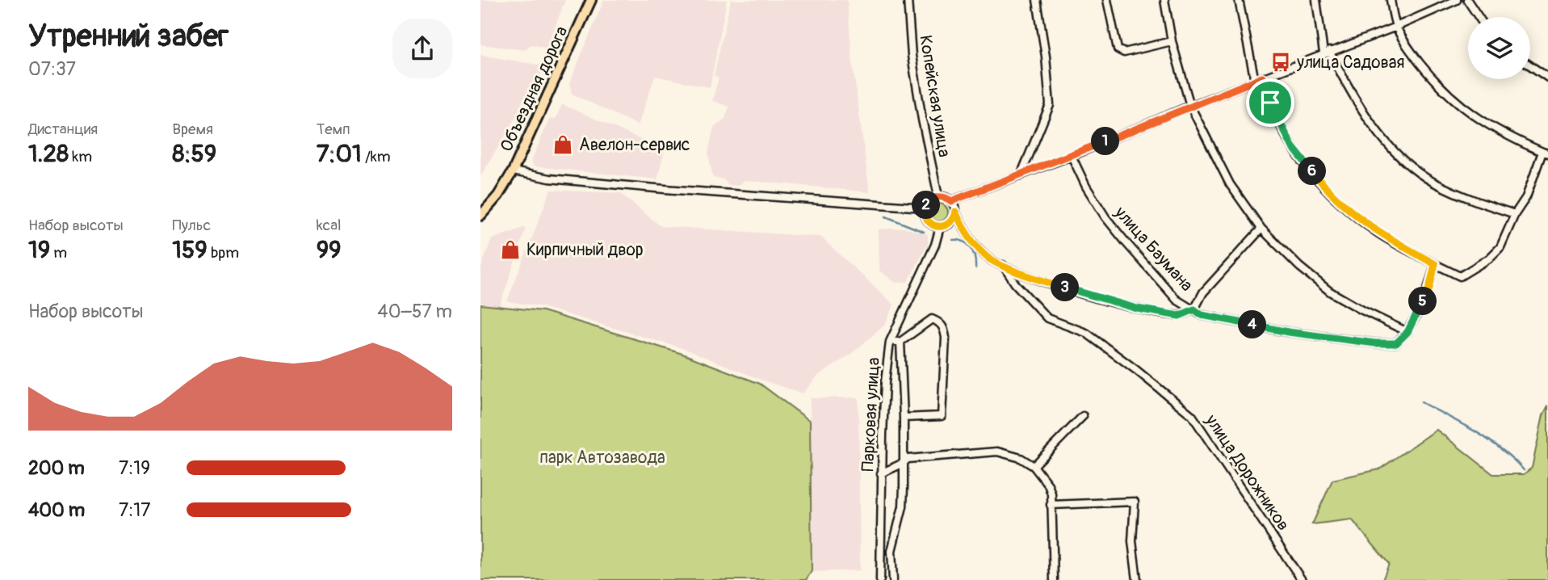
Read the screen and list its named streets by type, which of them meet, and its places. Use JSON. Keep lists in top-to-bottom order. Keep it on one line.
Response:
{"streets":{"main road":["Объездная дорога"],"street":["Копейская улица","улица Баумана","Парковая улица","улица Дорожников"]},"crossings":[["Копейская улица","Парковая улица"]],"parks":["парк Автозавода"],"places":{"bus stop":["улица Садовая"],"shop":["Авелон-сервис","Кирпичный двор"]},"page":{"heading":["Утренний забег","07:37"],"stats":[["Дистанция","1.28 km"],["Время","8:59"],["Темп","7:01 /km"],["Набор высоты","19 m"],["Пульс","159 bpm"],["kcal","99"]],"pins":["1","6","2","3","5","4"],"chart":["Набор высоты","40–57 m"],"list":[{"name":"200 m","note":"7:19"},{"name":"400 m","note":"7:17"}]}}
